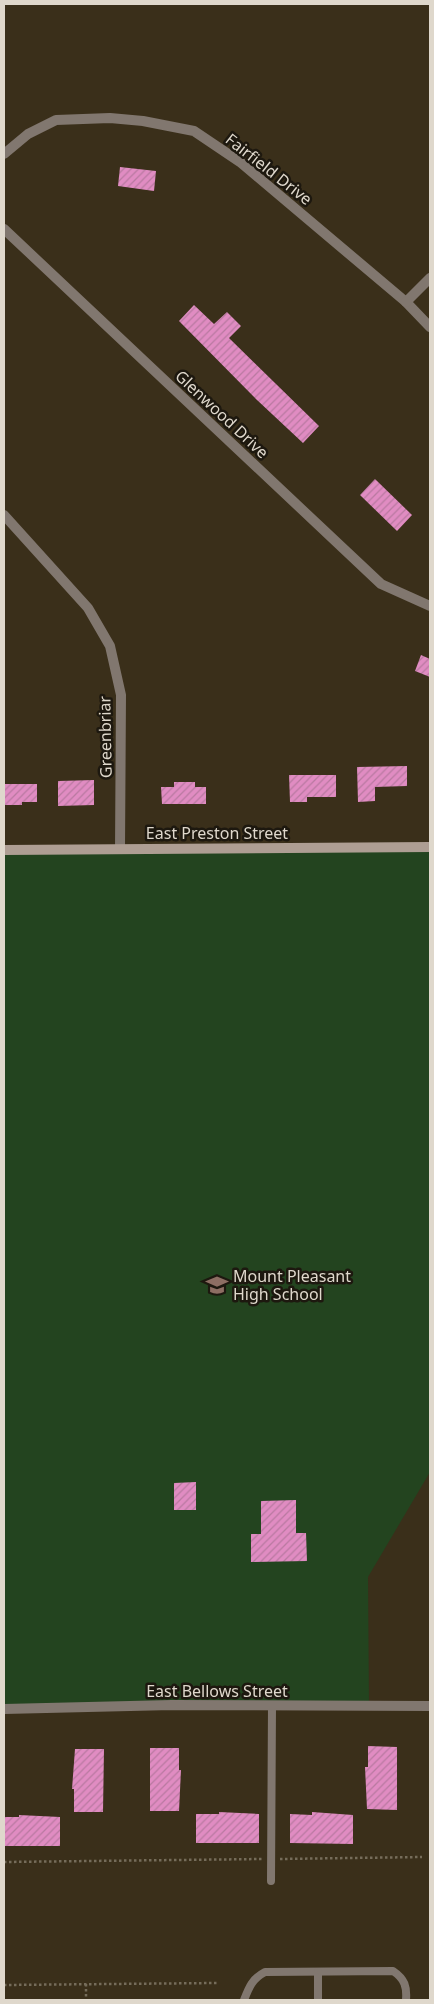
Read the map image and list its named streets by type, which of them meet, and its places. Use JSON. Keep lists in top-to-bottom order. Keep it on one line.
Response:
{"streets":{"street":["Fairfield Drive","Glenwood Drive","Greenbriar","East Preston Street","East Bellows Street"]},"crossings":[["Greenbriar","East Preston Street"]],"places":{"school or university":["Mount Pleasant High School"]}}
